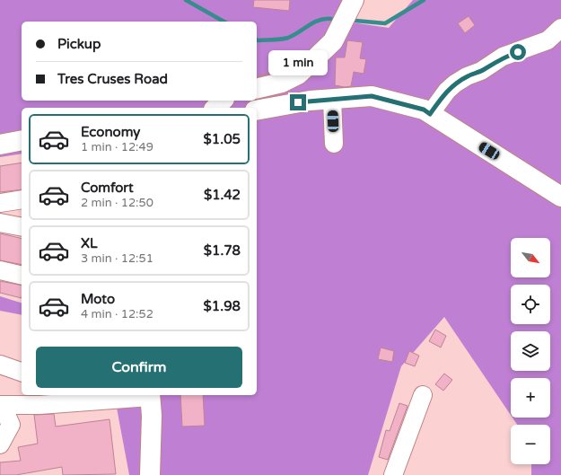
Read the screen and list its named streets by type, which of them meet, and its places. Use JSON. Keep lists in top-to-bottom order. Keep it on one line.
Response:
{"north":"bottom right","page":{"banner":["Pickup","Tres Cruses Road"],"bubble":"1 min","list":[{"name":"Economy","note":"1 min · 12:49","value":"$1.05"},{"name":"Comfort","note":"2 min · 12:50","value":"$1.42"},{"name":"XL","note":"3 min · 12:51","value":"$1.78"},{"name":"Moto","note":"4 min · 12:52","value":"$1.98"}],"map_buttons":["+","−"],"buttons":"Confirm"}}
